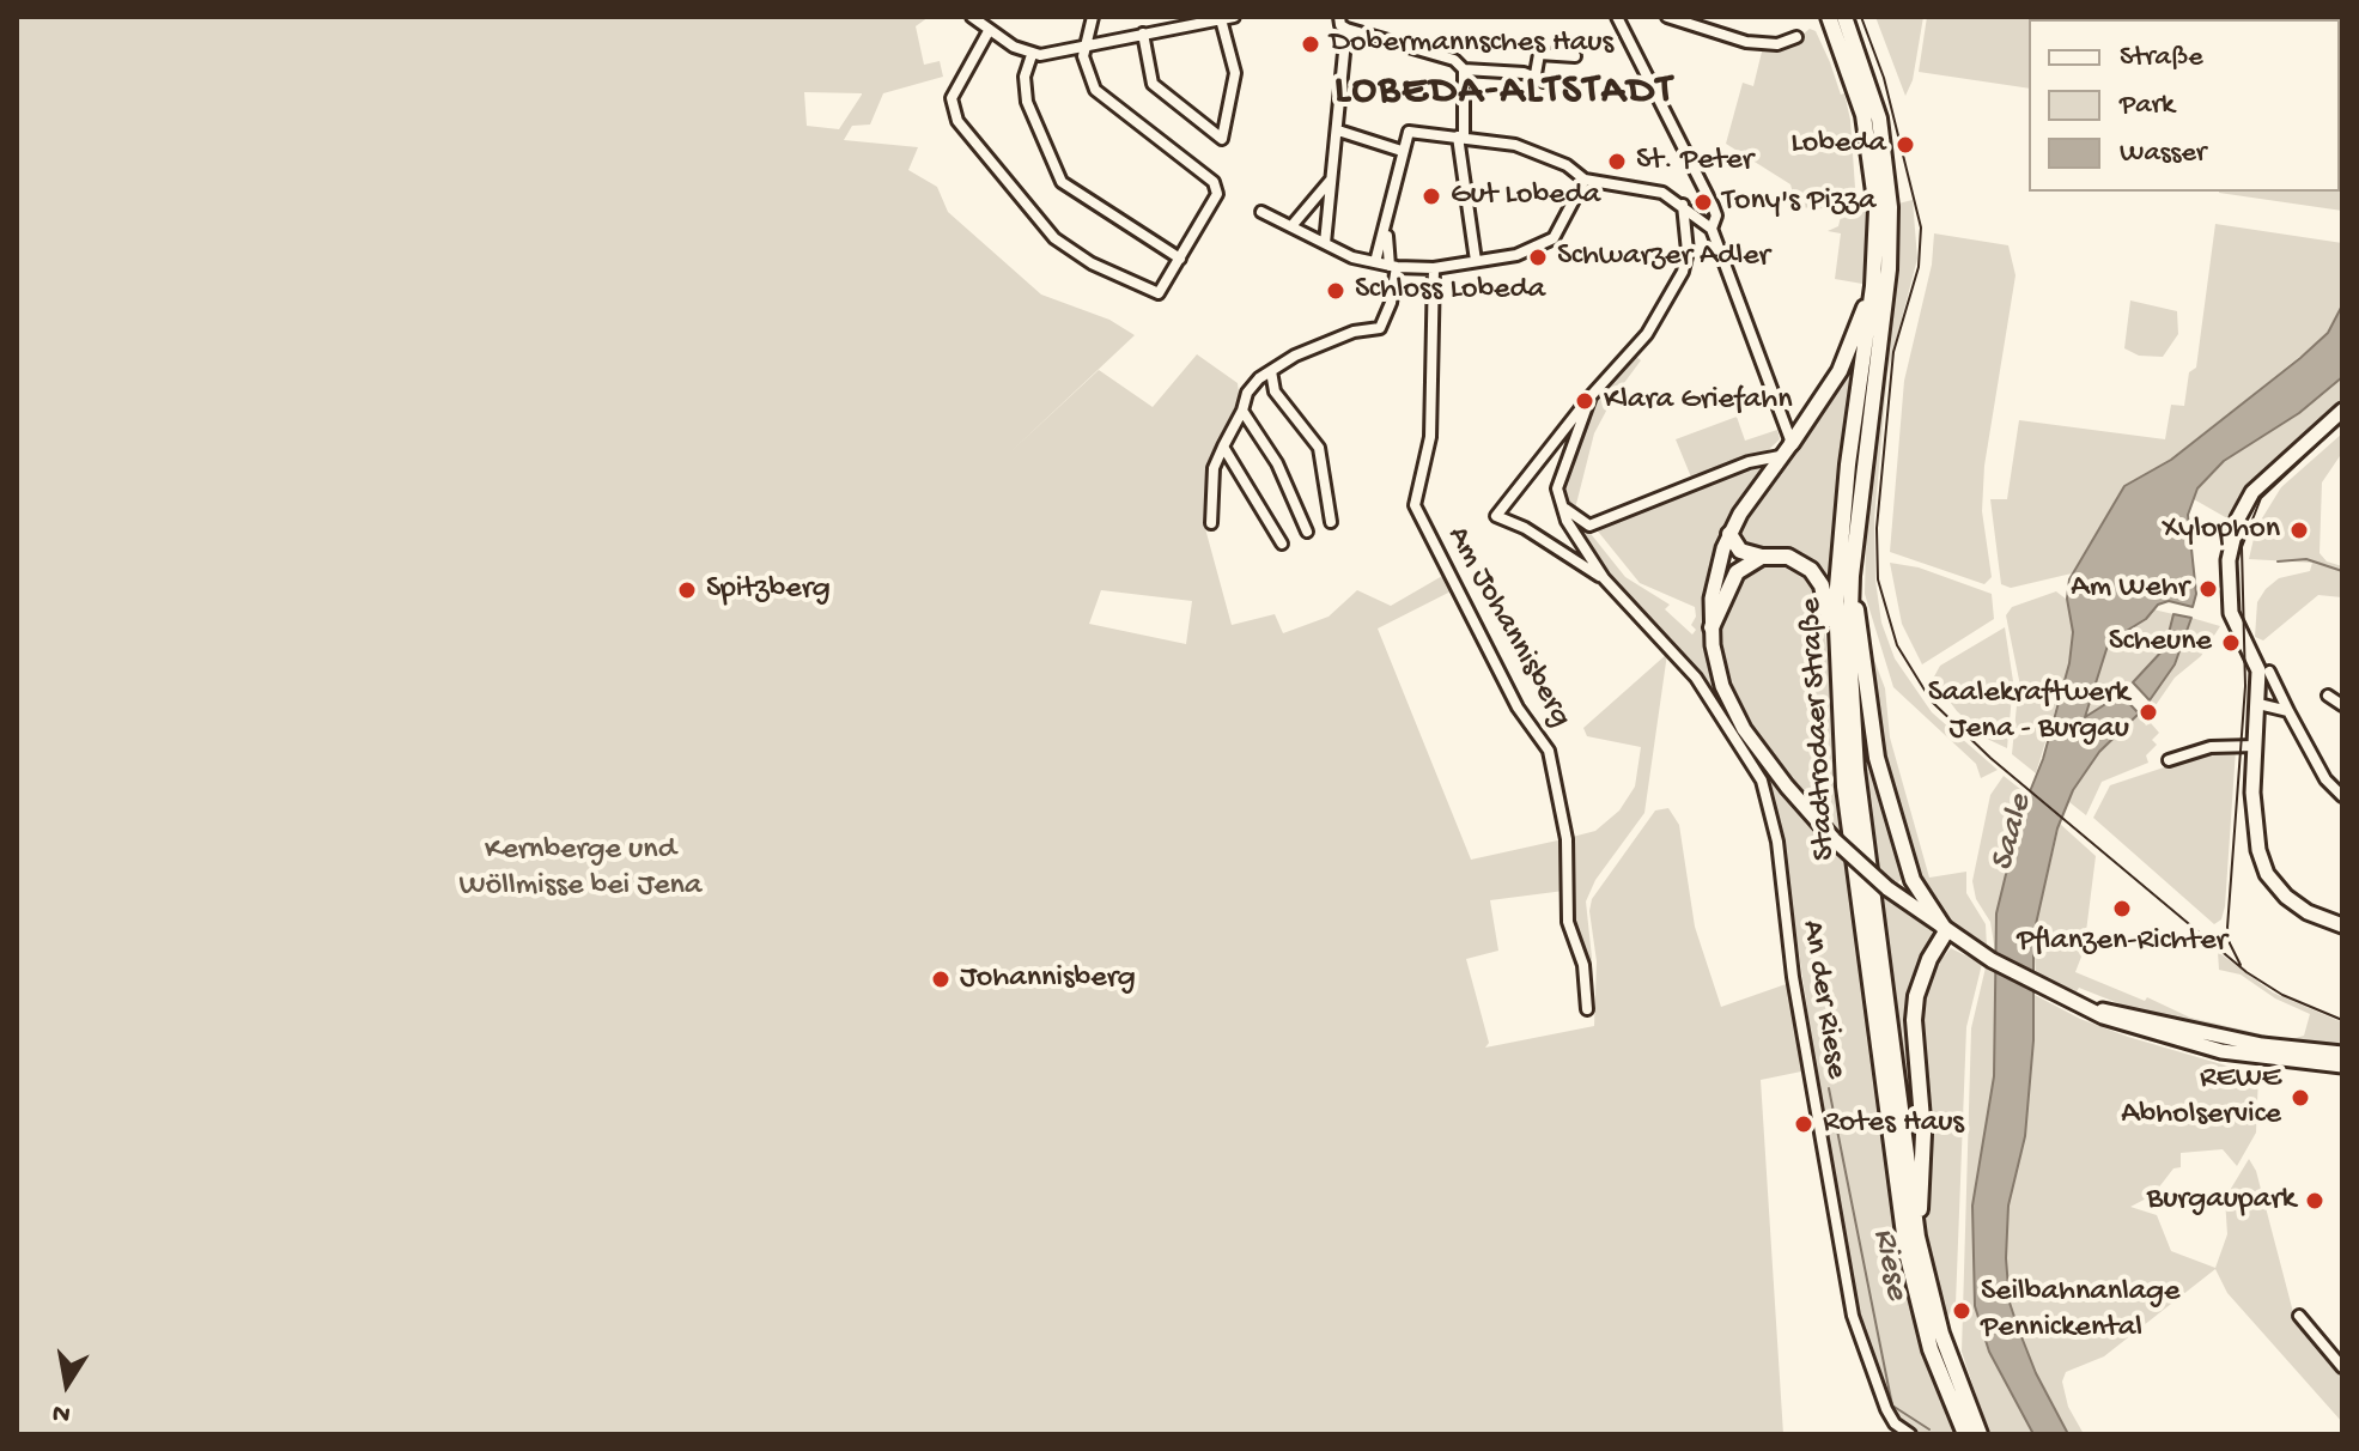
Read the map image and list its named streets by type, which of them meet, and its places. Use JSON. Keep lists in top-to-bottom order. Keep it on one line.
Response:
{"streets":{"main road":["Stadtrodaer Straße"],"street":["Am Johannisberg","An der Riese"]},"districts":["LOBEDA-ALTSTADT"],"water":["Saale","Riese"],"parks":["Kernberge und Wöllmisse bei Jena"],"places":["Dobermannsches Haus","Lobeda","St. Peter","Gut Lobeda","Tony's Pizza","Schwarzer Adler","Schloss Lobeda","Klara Griefahn","Xylophon","Am Wehr","Spitzberg","Scheune","Saalekraftwerk Jena - Burgau","Pflanzen-Richter","Johannisberg","REWE Abholservice","Rotes Haus","Burgaupark","Seilbahnanlage Pennickental"],"legend":["Straße","Park","Wasser"],"north":"bottom"}
